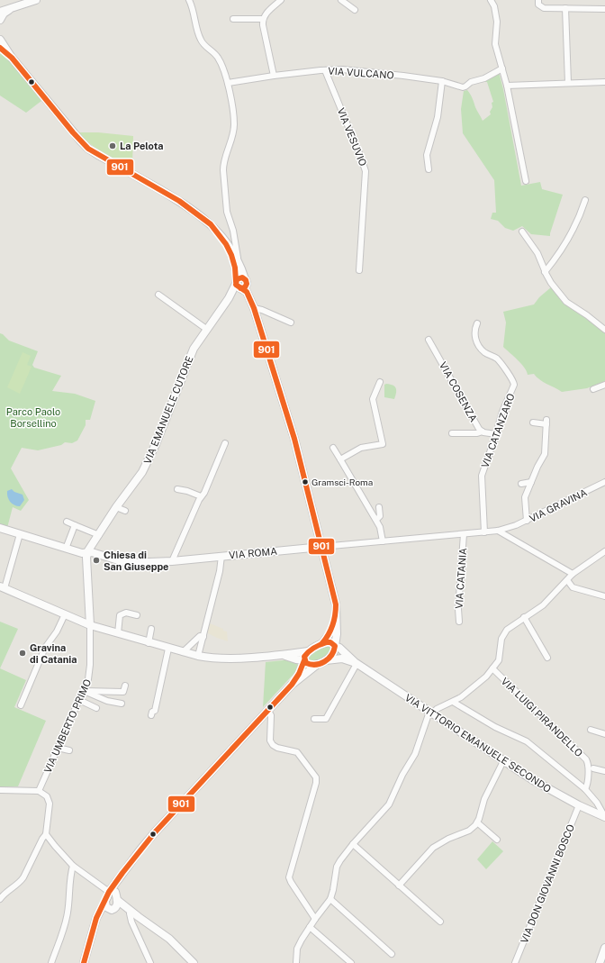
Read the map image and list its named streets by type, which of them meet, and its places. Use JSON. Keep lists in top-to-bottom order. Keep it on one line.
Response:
{"streets":{"main road":["VIA EMANUELE CUTORE","VIA ROMA","VIA UMBERTO PRIMO","VIA VITTORIO EMANUELE SECONDO"],"street":["VIA VULCANO","VIA VESUVIO","VIA COSENZA","VIA CATANZARO","VIA GRAVINA","VIA CATANIA","VIA LUIGI PIRANDELLO","VIA DON GIOVANNI BOSCO"]},"crossings":[["VIA VULCANO","VIA VESUVIO"],["VIA COSENZA","VIA CATANZARO"],["VIA EMANUELE CUTORE","VIA ROMA"],["VIA EMANUELE CUTORE","VIA UMBERTO PRIMO"],["VIA CATANZARO","VIA ROMA"],["VIA GRAVINA","VIA ROMA"],["VIA ROMA","VIA CATANIA"],["VIA ROMA","VIA UMBERTO PRIMO"],["VIA VITTORIO EMANUELE SECONDO","VIA DON GIOVANNI BOSCO"]],"parks":["Parco Paolo Borsellino"],"places":["La Pelota","Gramsci-Roma","Chiesa di San Giuseppe","Gravina di Catania"],"lines":["transit line 901"]}
